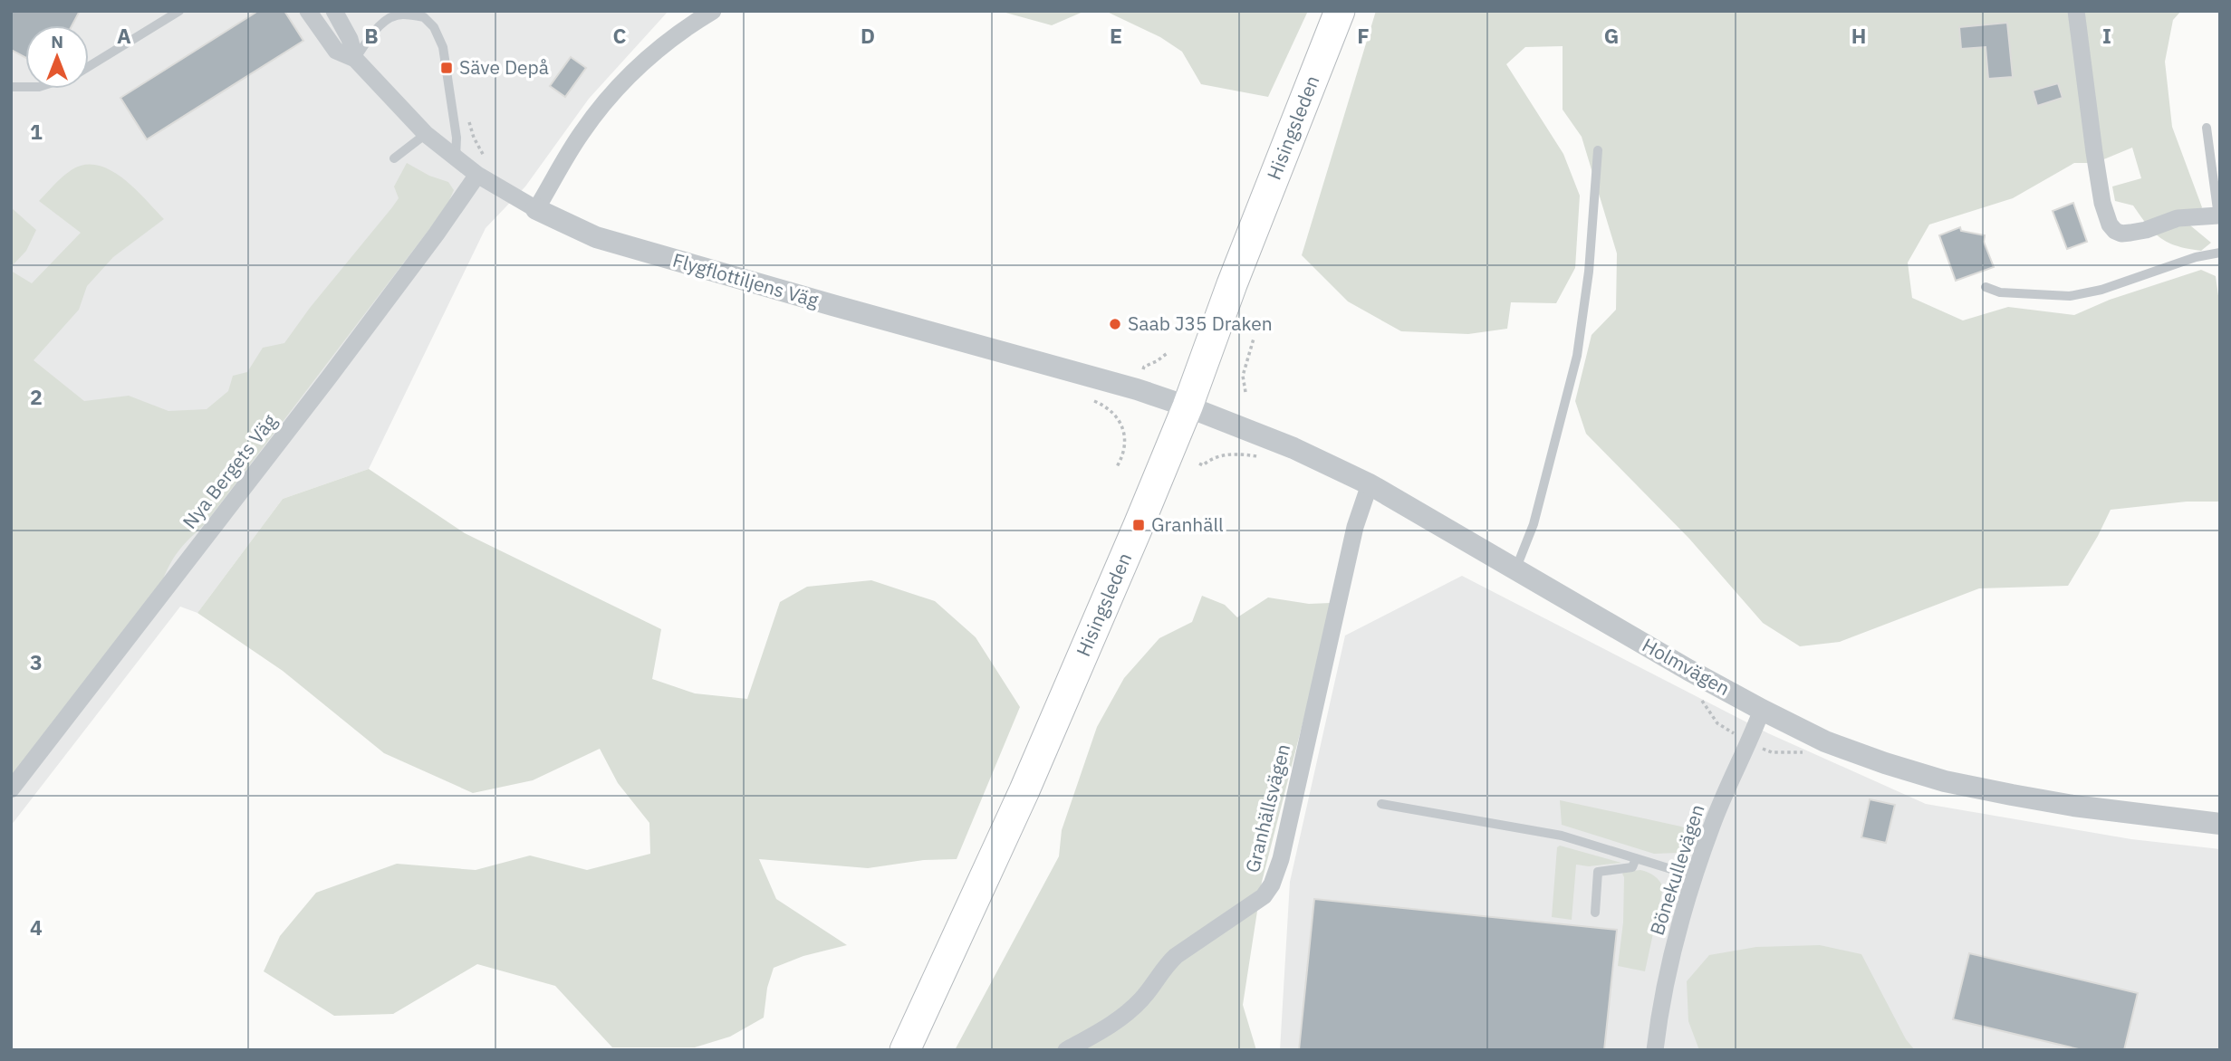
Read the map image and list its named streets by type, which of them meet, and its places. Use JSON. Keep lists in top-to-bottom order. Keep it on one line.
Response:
{"streets":{"highway":["Hisingsleden"],"street":["Flygflottiljens Väg","Nya Bergets Väg","Holmvägen","Granhällsvägen","Bönekullevägen"]},"crossings":[["Hisingsleden","Flygflottiljens Väg"],["Hisingsleden","Holmvägen"],["Flygflottiljens Väg","Nya Bergets Väg"],["Flygflottiljens Väg","Holmvägen"],["Holmvägen","Granhällsvägen"],["Holmvägen","Bönekullevägen"]],"places":{"transit":["Säve Depå","Granhäll"],"other":["Saab J35 Draken"]},"north":"top","grid":{"columns":["A","B","C","D","E","F","G","H","I"],"rows":["1","2","3","4"]}}
